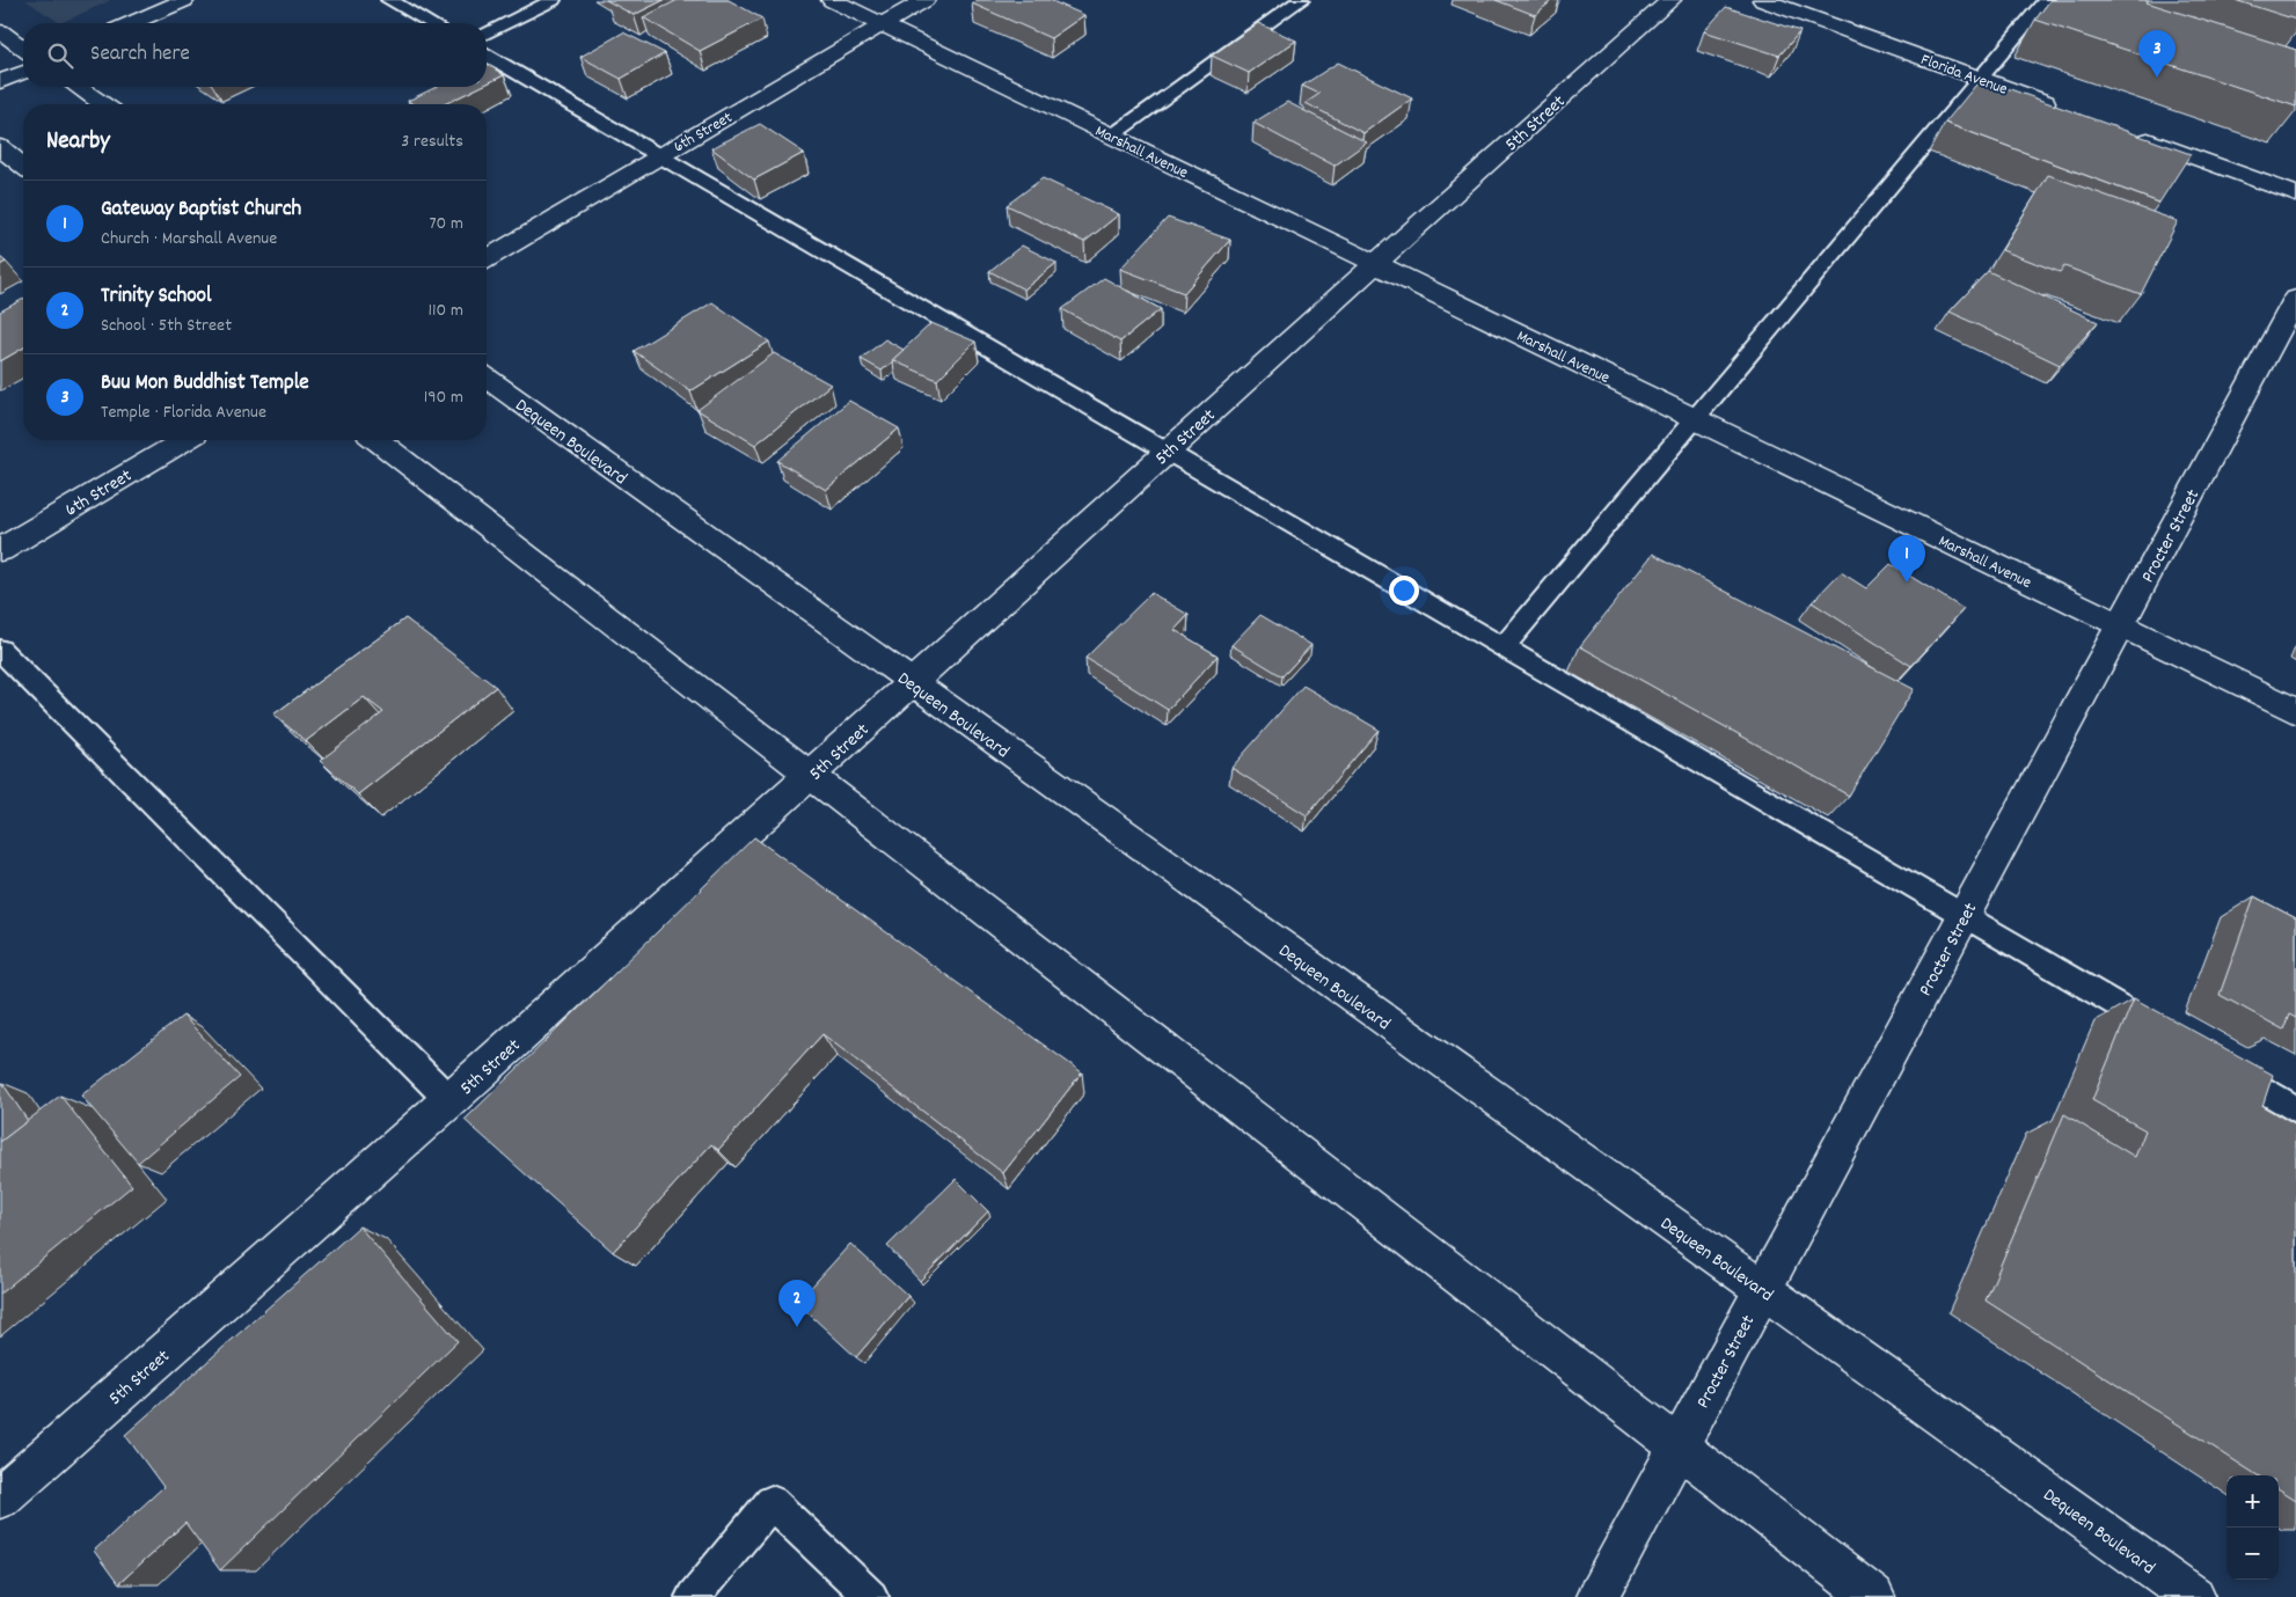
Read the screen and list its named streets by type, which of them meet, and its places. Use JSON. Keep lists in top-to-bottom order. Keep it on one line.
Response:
{"streets":{"street":["Florida Avenue","5th Street","6th Street","Marshall Avenue","Dequeen Boulevard","Procter Street"]},"crossings":[["5th Street","Marshall Avenue"],["5th Street","Dequeen Boulevard"],["6th Street","Marshall Avenue"],["Marshall Avenue","Procter Street"],["Dequeen Boulevard","Procter Street"]],"page":{"search":"Search here","pins":["3","1","2"],"heading":["Nearby","3 results"],"list":[{"mark":"1","name":"Gateway Baptist Church","note":"Church · Marshall Avenue","value":"70 m"},{"mark":"2","name":"Trinity School","note":"School · 5th Street","value":"110 m"},{"mark":"3","name":"Buu Mon Buddhist Temple","note":"Temple · Florida Avenue","value":"190 m"}],"map_buttons":["+","−"]}}
